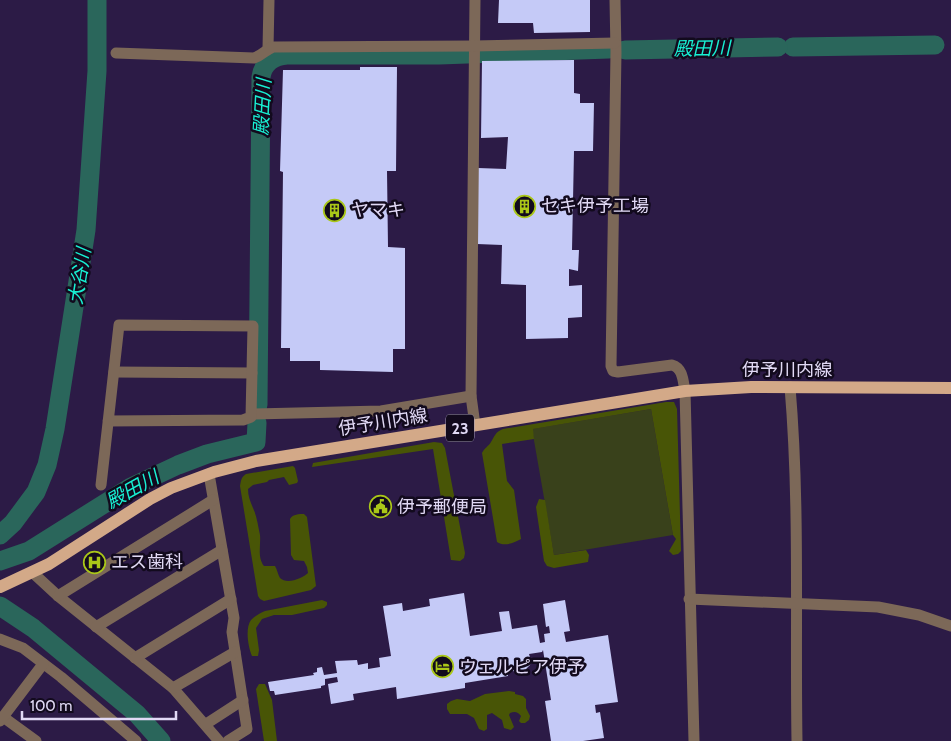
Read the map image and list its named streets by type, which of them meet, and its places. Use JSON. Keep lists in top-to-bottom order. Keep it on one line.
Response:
{"streets":{"main road":["伊予川内線","23"]},"water":["殿田川","大谷川"],"places":{"building":["セキ伊予工場","ヤマキ"],"public building":["伊予郵便局"],"hospital":["エス歯科"],"hotel":["ウェルピア伊予"]},"scale_bar":"100 m"}
